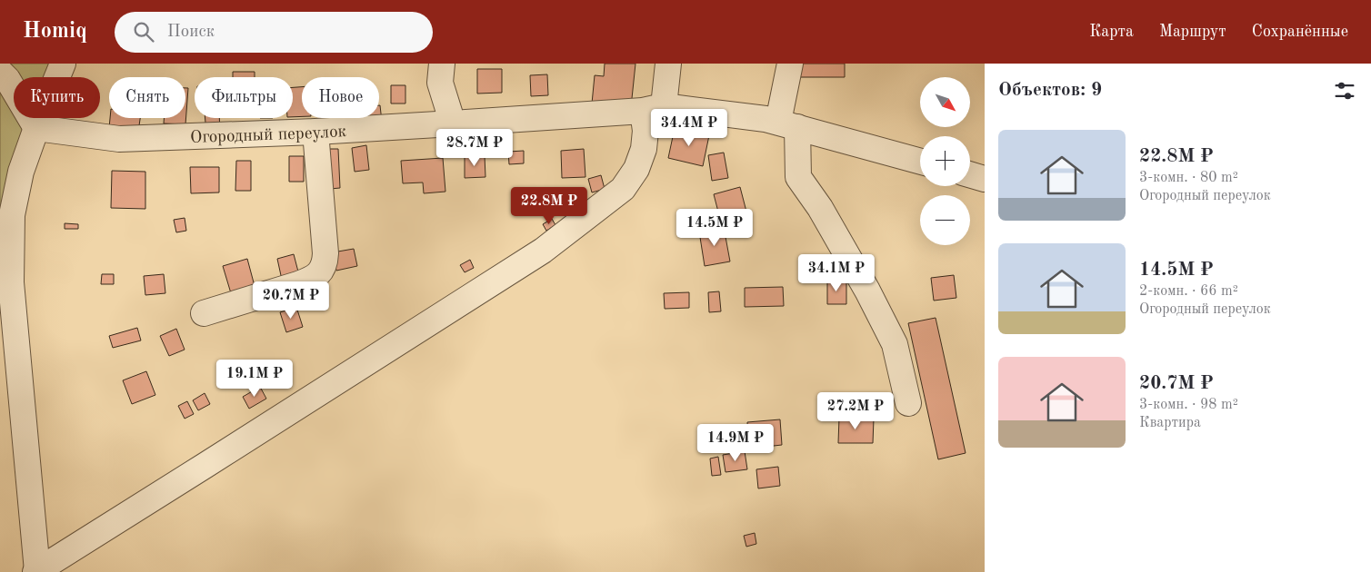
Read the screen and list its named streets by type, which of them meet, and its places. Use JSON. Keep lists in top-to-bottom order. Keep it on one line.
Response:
{"streets":{"street":["Огородный переулок"]},"north":"bottom right","page":{"header":"Homiq","search":"Поиск","nav":["Карта","Маршрут","Сохранённые"],"heading":"Объектов: 9","map_buttons":["+","−"],"chip":["Купить","Снять","Фильтры","Новое"],"price":["34.4M ₽","28.7M ₽","22.8M ₽","14.5M ₽","34.1M ₽","20.7M ₽","19.1M ₽","27.2M ₽","14.9M ₽"],"list":[{"name":"22.8M ₽","note":"3-комн. · 80 m² · Огородный переулок"},{"name":"14.5M ₽","note":"2-комн. · 66 m² · Огородный переулок"},{"name":"20.7M ₽","note":"3-комн. · 98 m² · Квартира"}]}}
